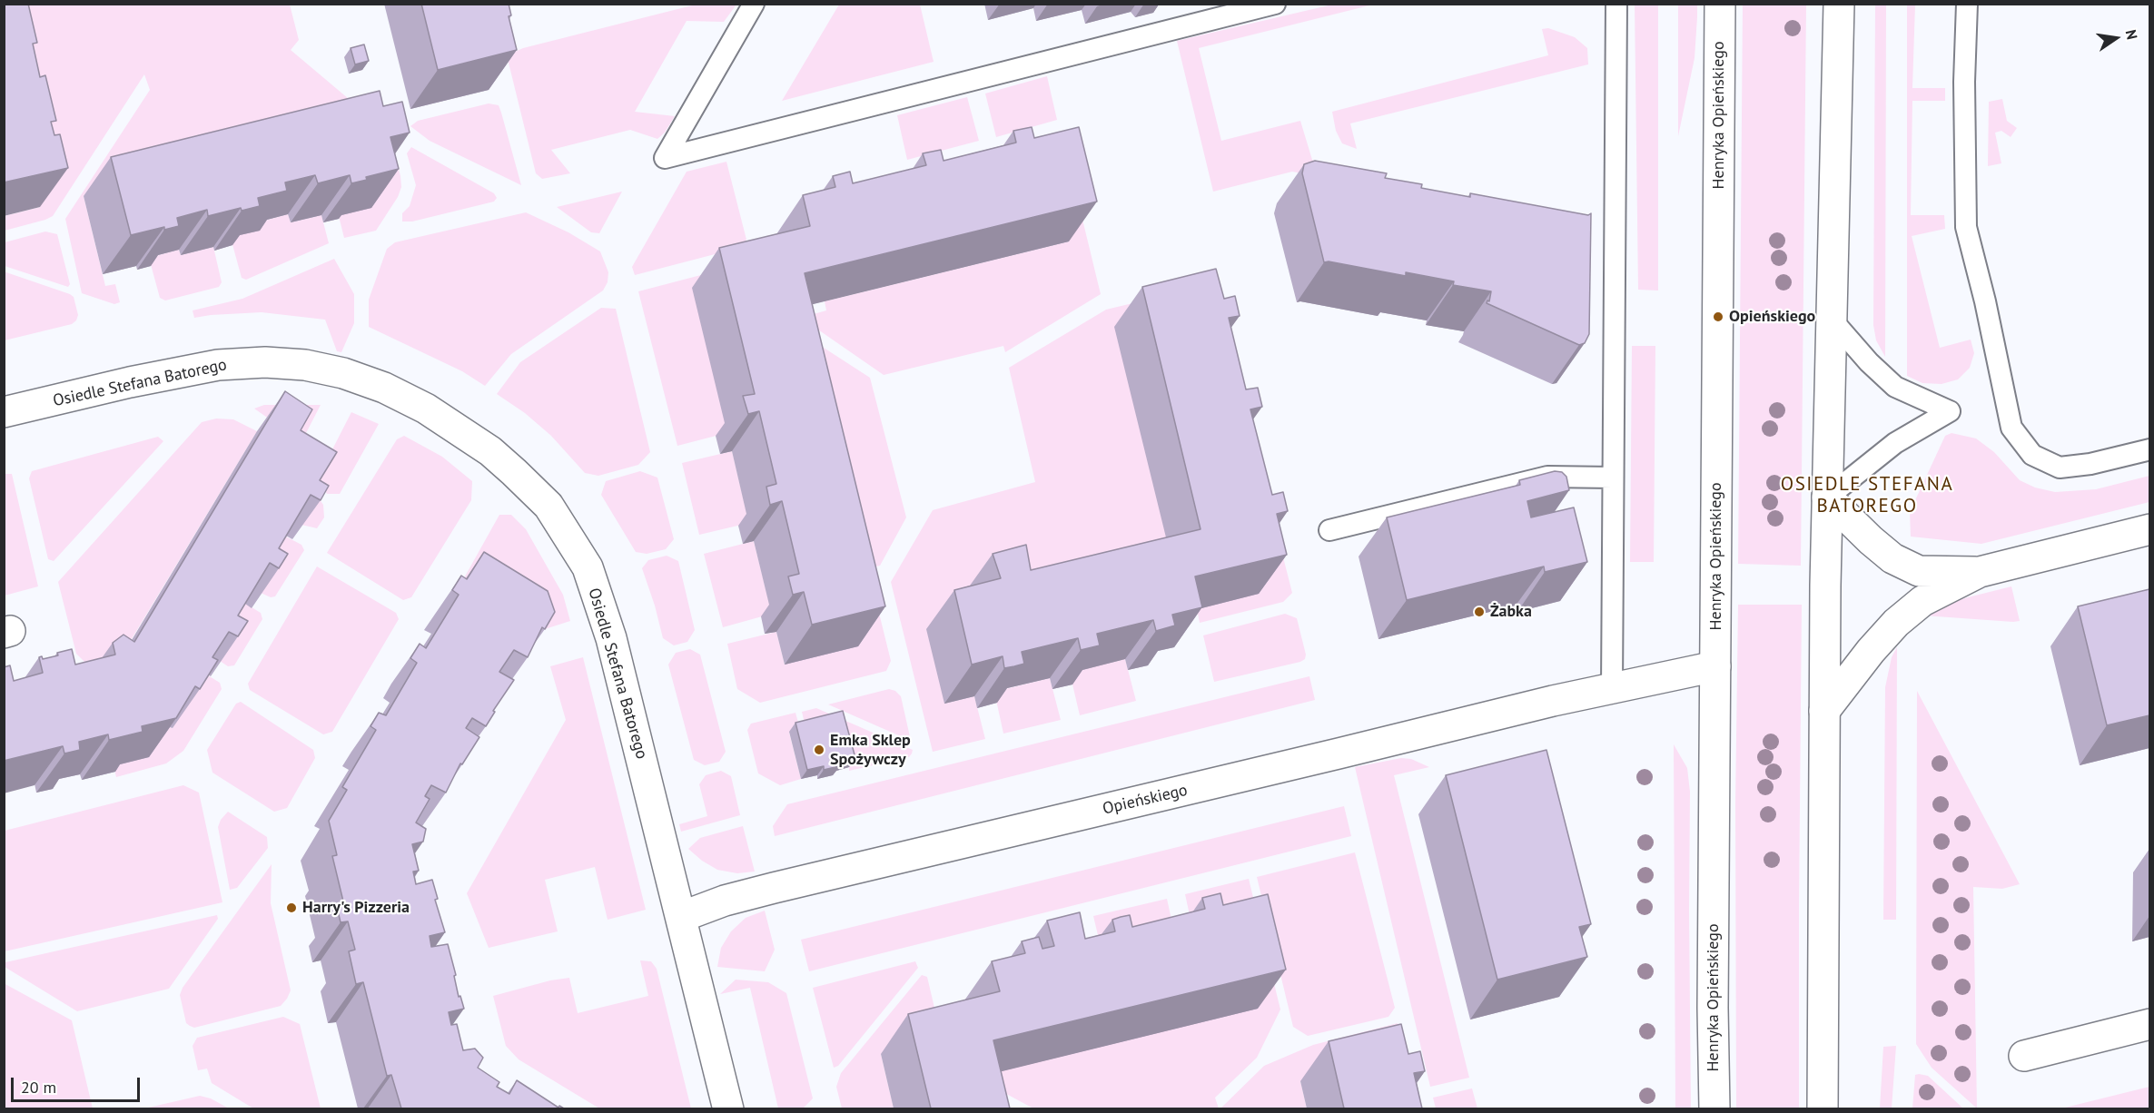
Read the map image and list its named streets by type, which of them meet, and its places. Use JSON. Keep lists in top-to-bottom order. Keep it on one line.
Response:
{"streets":{"street":["Henryka Opieńskiego","Osiedle Stefana Batorego","Opieńskiego"]},"crossings":[["Henryka Opieńskiego","Opieńskiego"],["Osiedle Stefana Batorego","Opieńskiego"]],"districts":["OSIEDLE STEFANA BATOREGO"],"places":["Opieńskiego","Żabka","Emka Sklep Spożywczy","Harry's Pizzeria"],"scale_bar":"20 m","north":"right"}
